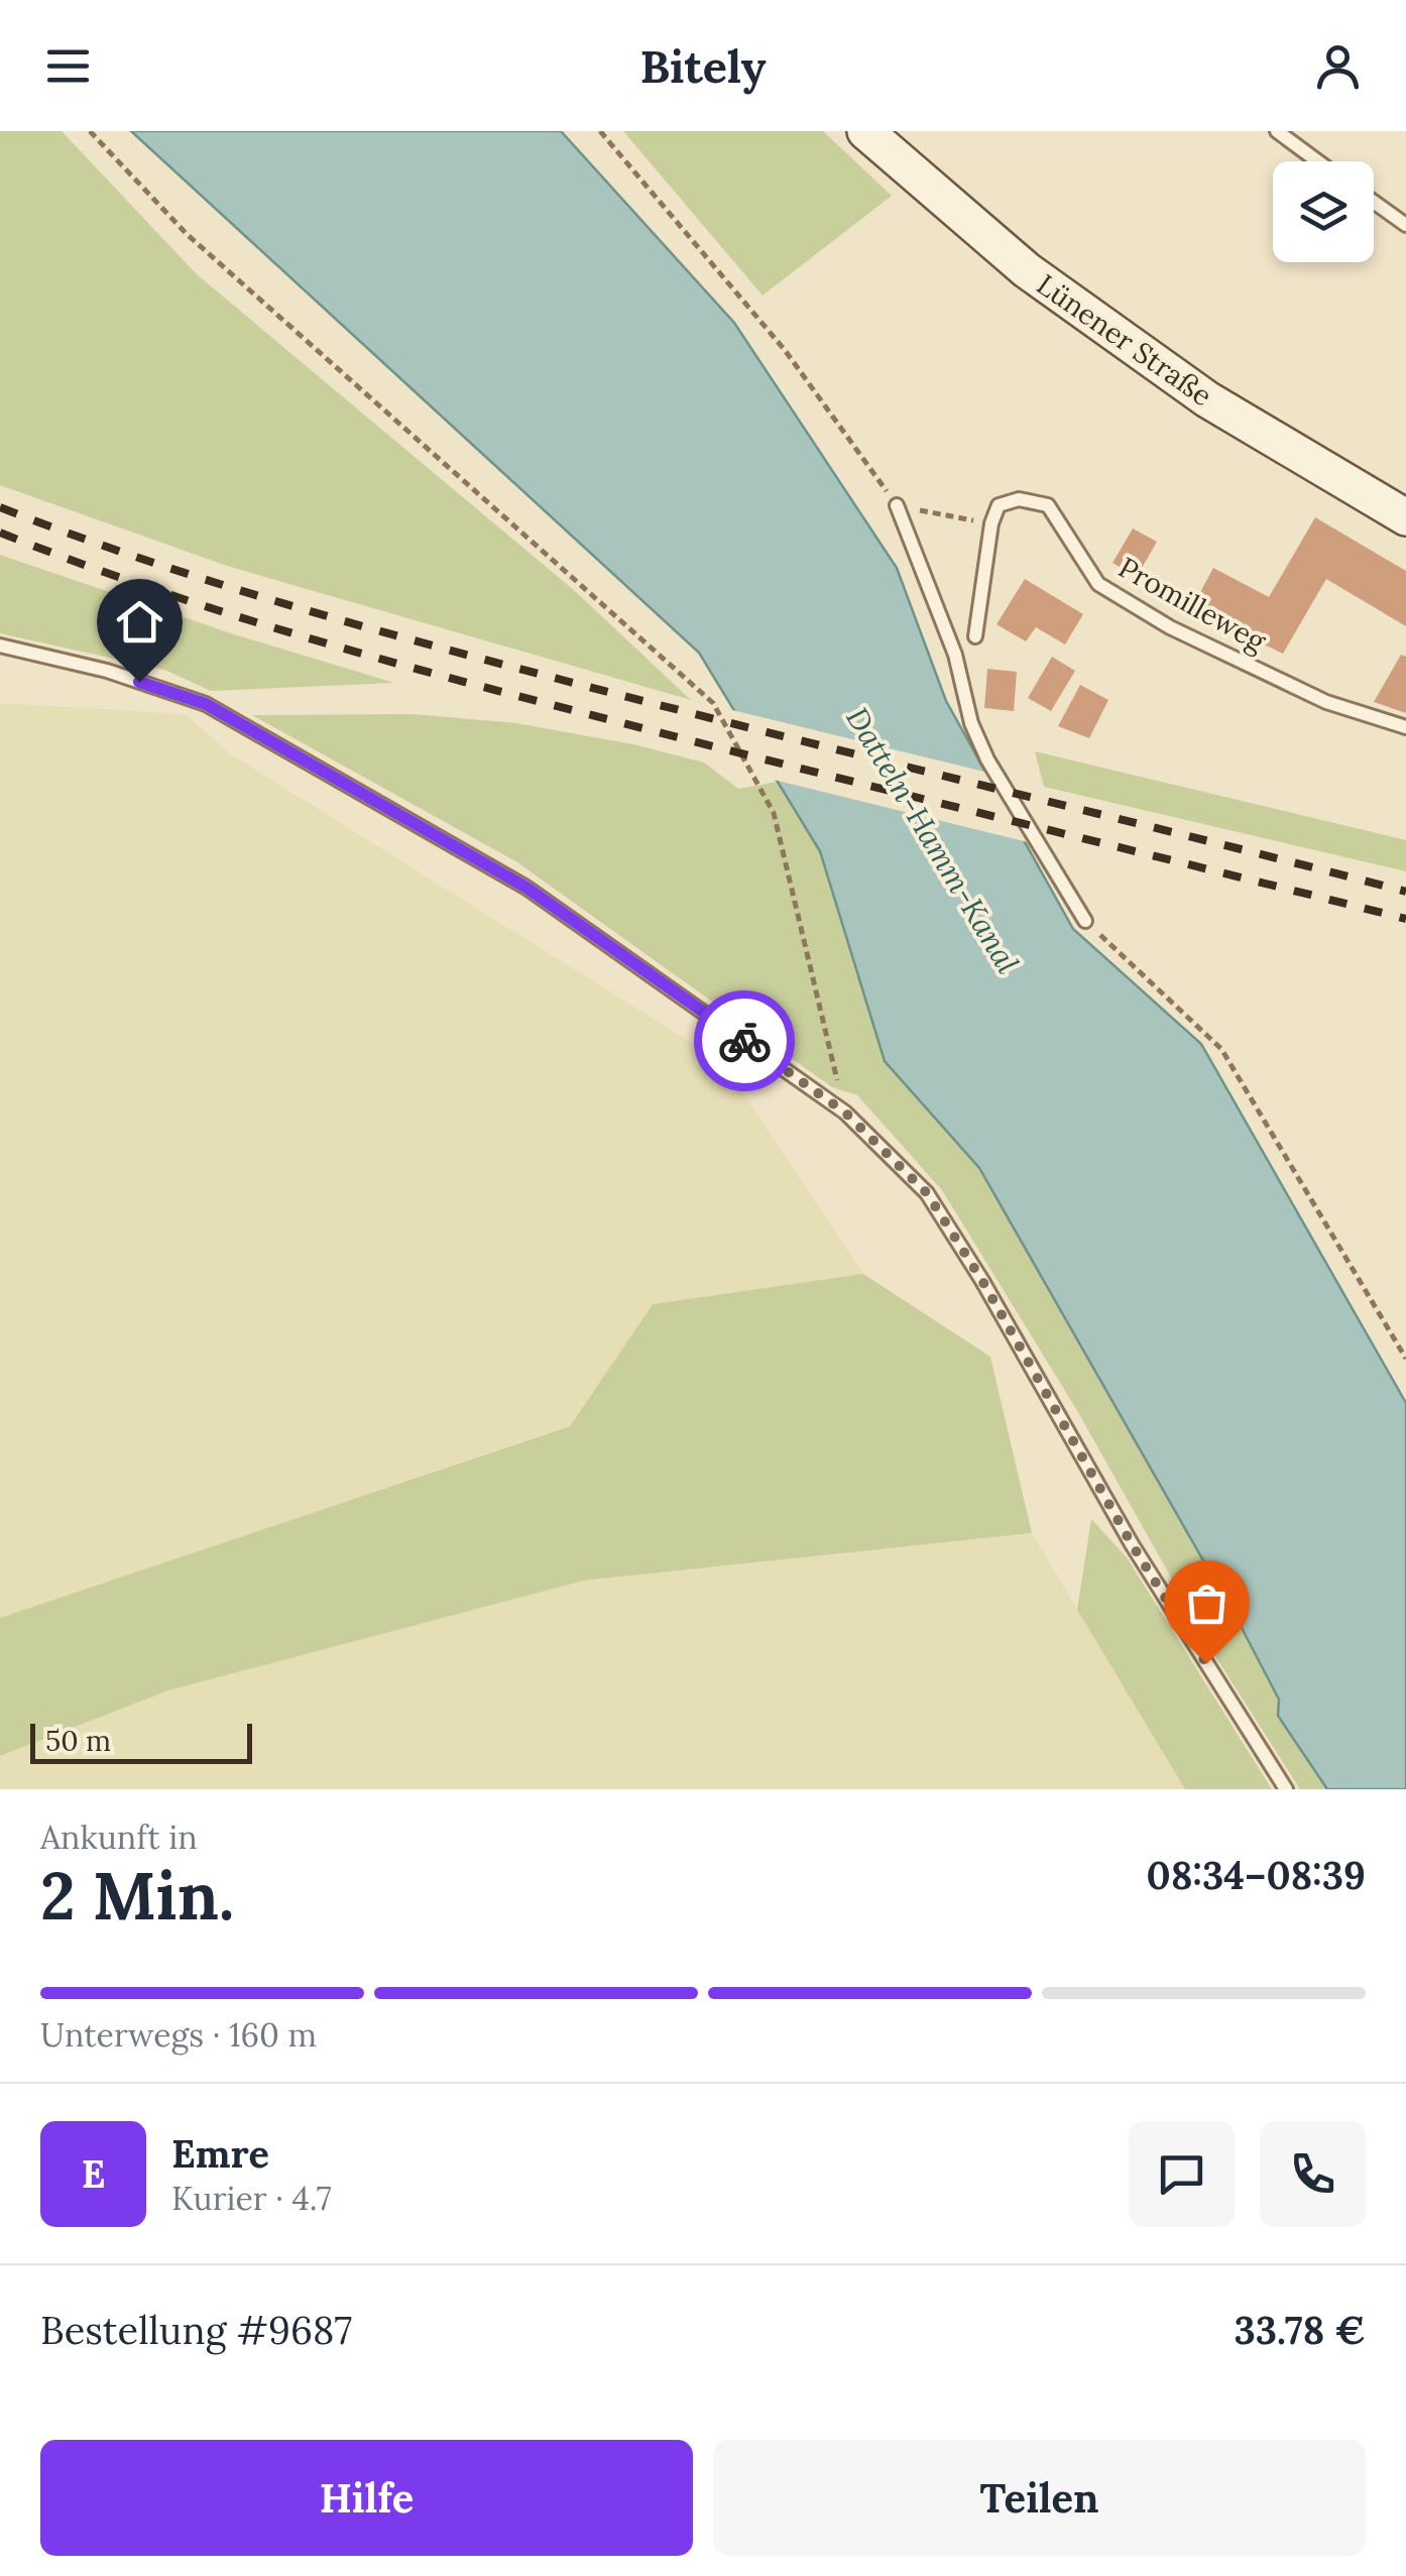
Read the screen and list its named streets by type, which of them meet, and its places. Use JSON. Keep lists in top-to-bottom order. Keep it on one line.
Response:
{"streets":{"street":["Lünener Straße"],"lane":["Promilleweg"]},"water":["Datteln-Hamm-Kanal"],"scale_bar":"50 m","page":{"header":"Bitely","scale":"50 m","heading":["2 Min.","Ankunft in","08:34–08:39"],"panel":["Emre","Kurier · 4.7","Bestellung #9687","33.78 €"],"bar":"Unterwegs · 160 m","round":"E","buttons":["Hilfe","Teilen"]}}
